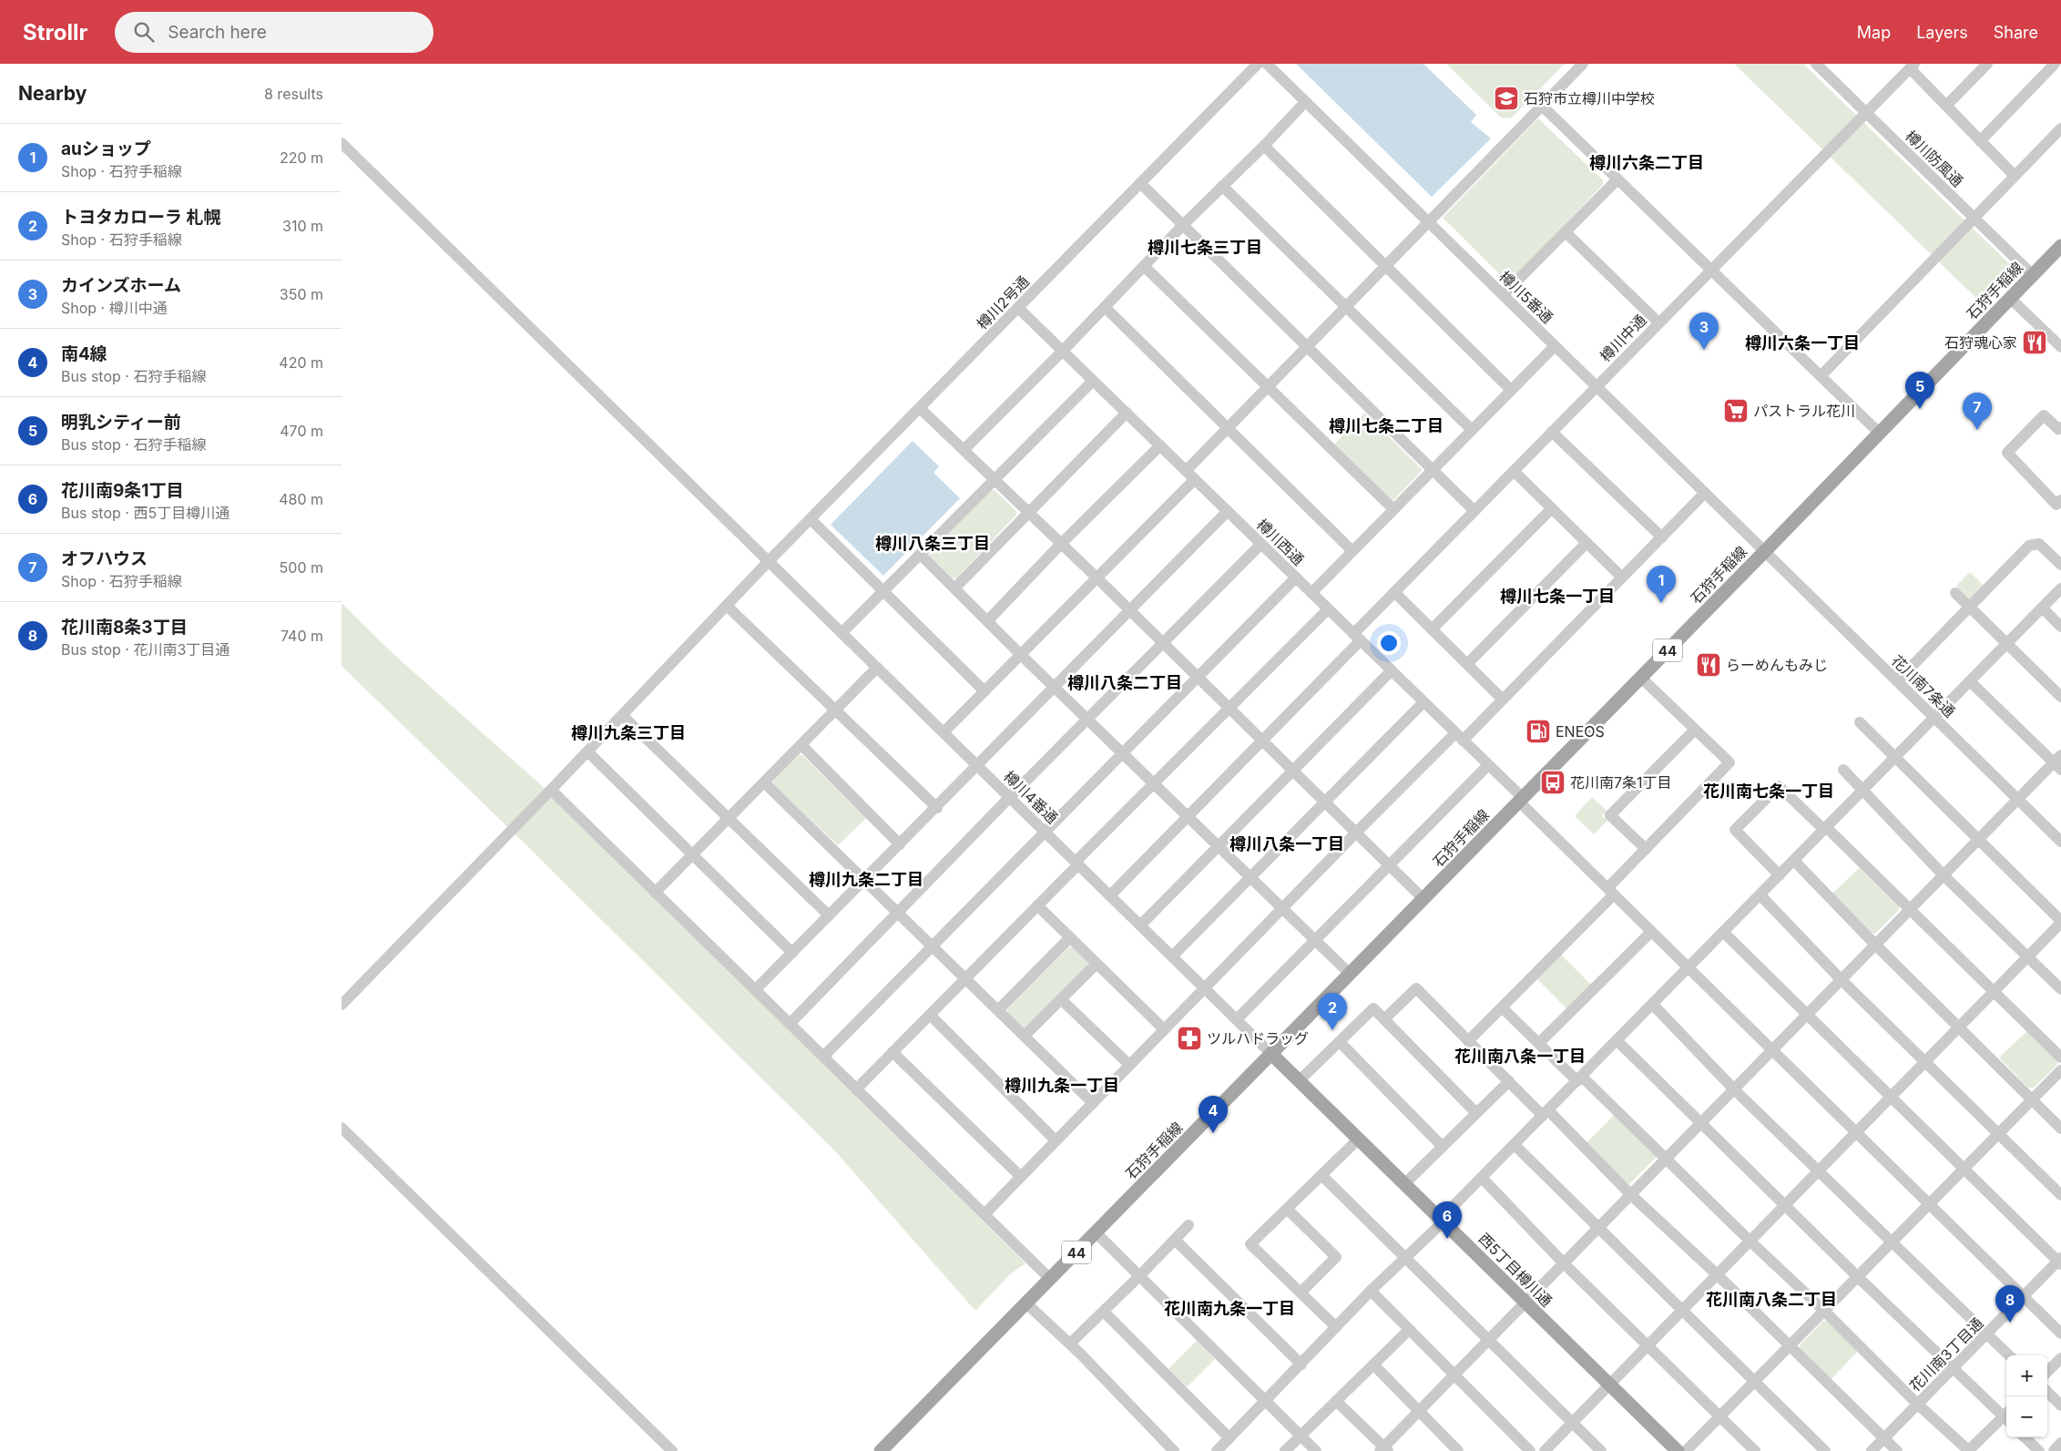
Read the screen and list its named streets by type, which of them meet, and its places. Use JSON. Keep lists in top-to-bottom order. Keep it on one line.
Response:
{"streets":{"main road":["石狩手稲線","44","西5丁目樽川通"],"street":["樽川防風通","樽川5番通","樽川2号通","樽川中通","樽川西通","花川南7条通","樽川4番通","花川南3丁目通"]},"crossings":[["樽川防風通","石狩手稲線"],["樽川防風通","樽川中通"],["石狩手稲線","樽川5番通"],["石狩手稲線","樽川西通"],["石狩手稲線","花川南7条通"],["石狩手稲線","樽川4番通"],["石狩手稲線","西5丁目樽川通"],["樽川5番通","樽川中通"],["樽川5番通","花川南7条通"],["樽川2号通","樽川西通"],["樽川2号通","樽川4番通"],["樽川中通","樽川西通"],["樽川中通","樽川4番通"],["樽川西通","花川南3丁目通"],["樽川4番通","西5丁目樽川通"]],"districts":["樽川六条二丁目","樽川七条三丁目","樽川六条一丁目","樽川七条二丁目","樽川八条三丁目","樽川七条一丁目","樽川八条二丁目","樽川九条三丁目","花川南七条一丁目","樽川八条一丁目","樽川九条二丁目","花川南八条一丁目","樽川九条一丁目","花川南八条二丁目","花川南九条一丁目"],"places":{"school or university":["石狩市立樽川中学校"],"restaurant":["石狩魂心家","らーめんもみじ"],"supermarket":["パストラル花川"],"fuel station":["ENEOS"],"bus stop":["花川南7条1丁目"],"pharmacy":["ツルハドラッグ"]},"page":{"header":"Strollr","search":"Search here","nav":["Map","Layers","Share"],"heading":["Nearby","8 results"],"list":[{"mark":"1","name":"auショップ","note":"Shop · 石狩手稲線","value":"220 m"},{"mark":"2","name":"トヨタカローラ 札幌","note":"Shop · 石狩手稲線","value":"310 m"},{"mark":"3","name":"カインズホーム","note":"Shop · 樽川中通","value":"350 m"},{"mark":"4","name":"南4線","note":"Bus stop · 石狩手稲線","value":"420 m"},{"mark":"5","name":"明乳シティー前","note":"Bus stop · 石狩手稲線","value":"470 m"},{"mark":"6","name":"花川南9条1丁目","note":"Bus stop · 西5丁目樽川通","value":"480 m"},{"mark":"7","name":"オフハウス","note":"Shop · 石狩手稲線","value":"500 m"},{"mark":"8","name":"花川南8条3丁目","note":"Bus stop · 花川南3丁目通","value":"740 m"}],"pins":["3","5","7","1","2","4","6","8"],"map_buttons":["+","−"]}}
